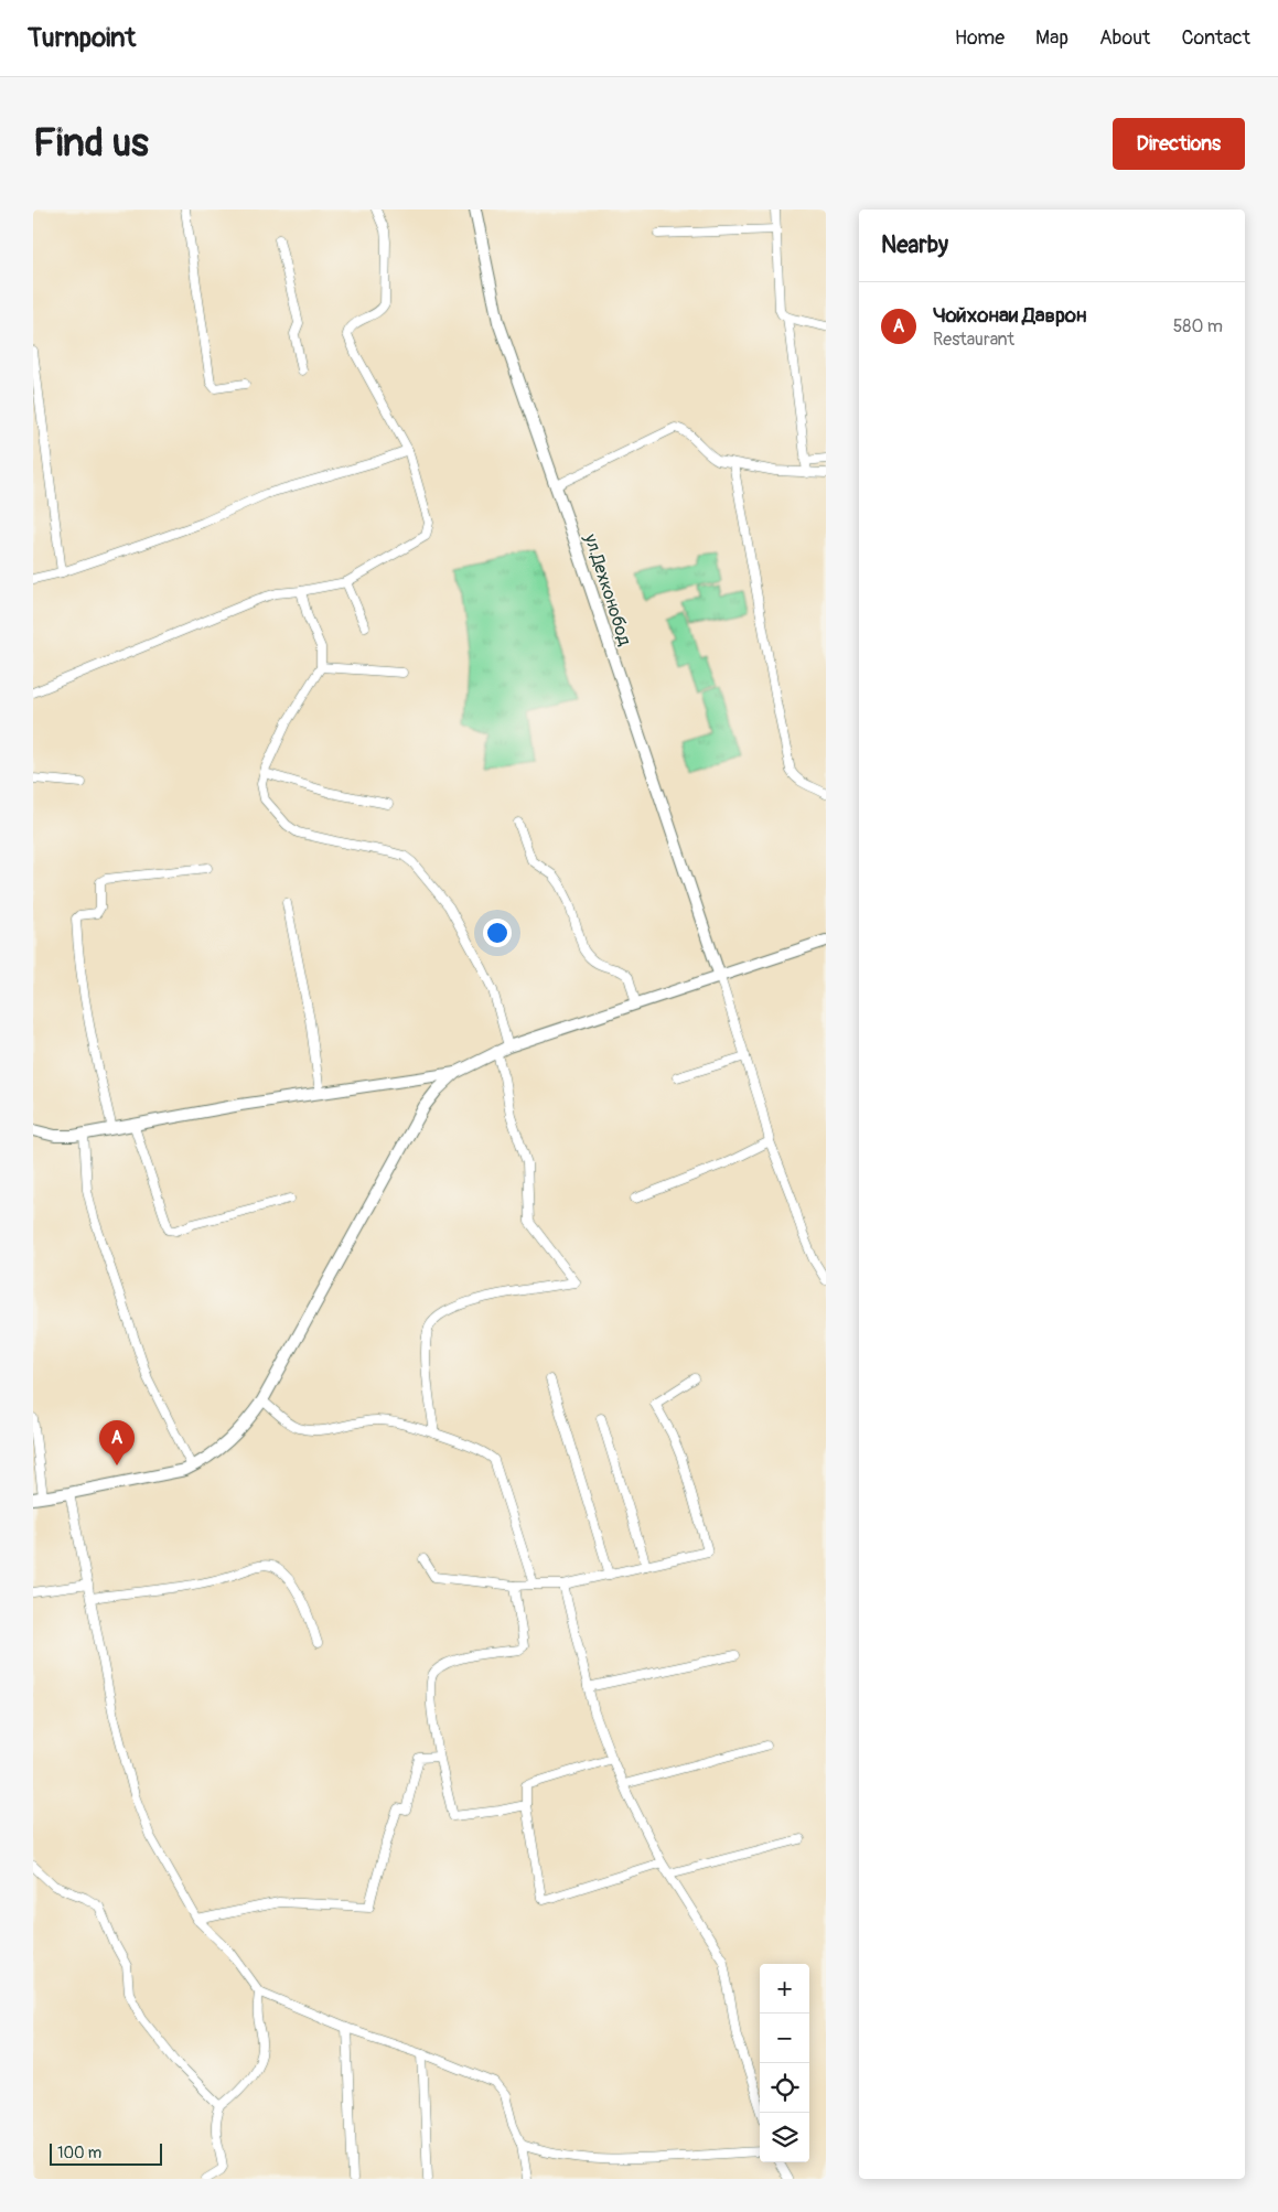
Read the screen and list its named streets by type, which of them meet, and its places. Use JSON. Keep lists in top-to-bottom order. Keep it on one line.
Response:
{"streets":{"street":["ул.Дехконобод"]},"scale_bar":"100 m","page":{"header":"Turnpoint","nav":["Home","Map","About","Contact"],"buttons":"Directions","title":"Find us","heading":"Nearby","list":[{"mark":"A","name":"Чойхонаи Даврон","note":"Restaurant","value":"580 m"}],"pins":"A","map_buttons":["+","−"],"scale":"100 m"}}
